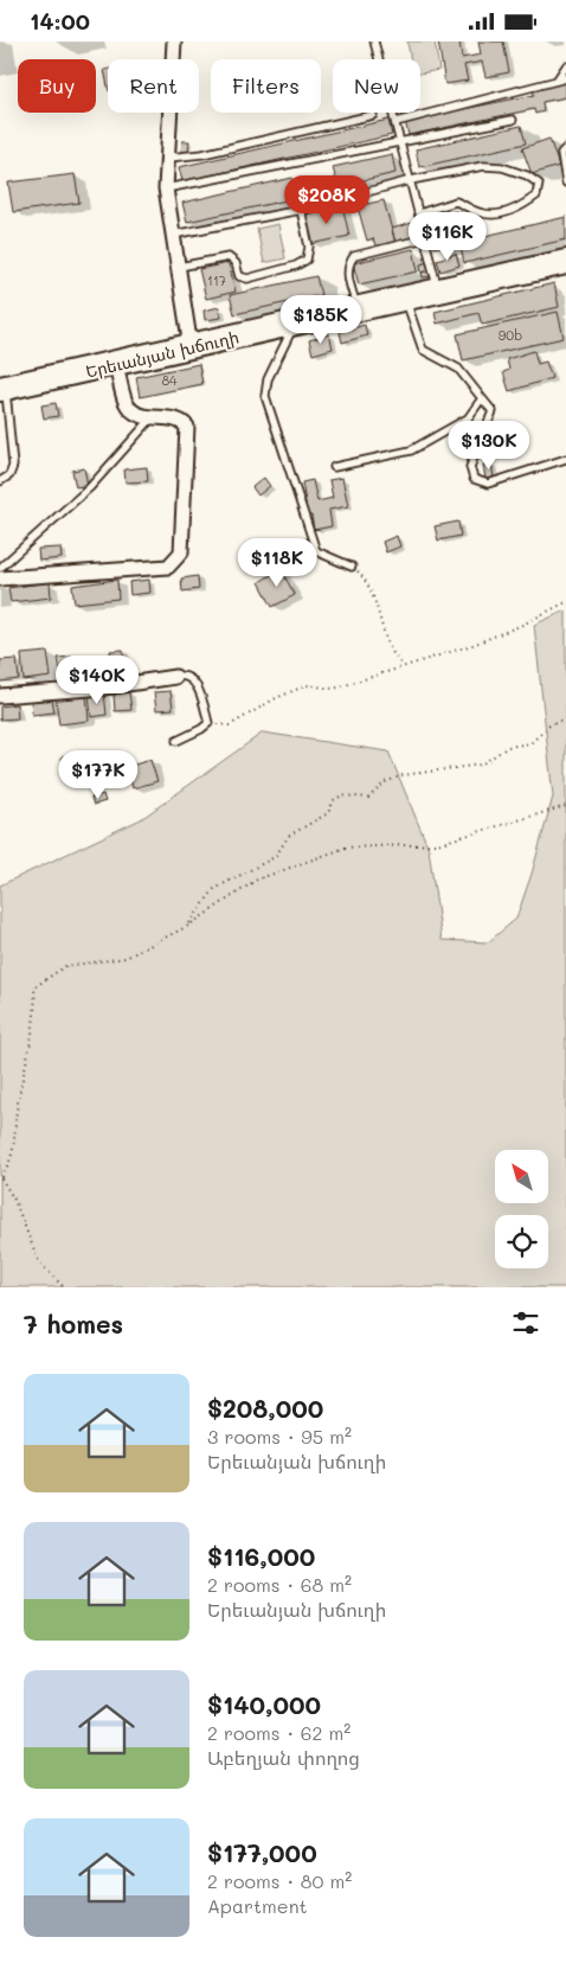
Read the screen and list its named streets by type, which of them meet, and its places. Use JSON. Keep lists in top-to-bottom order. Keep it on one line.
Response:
{"streets":{"highway":["Երեւանյան խճուղի"]},"house_numbers":["117","90b","84"],"north":"top left","page":{"status":"14:00","chip":["Buy","Rent","Filters","New"],"price":["$208K","$116K","$185K","$130K","$118K","$140K","$177K"],"heading":"7 homes","list":[{"name":"$208,000","note":"3 rooms · 95 m² · Երեւանյան խճուղի"},{"name":"$116,000","note":"2 rooms · 68 m² · Երեւանյան խճուղի"},{"name":"$140,000","note":"2 rooms · 62 m² · Աբեղյան փողոց"},{"name":"$177,000","note":"2 rooms · 80 m² · Apartment"}]}}
